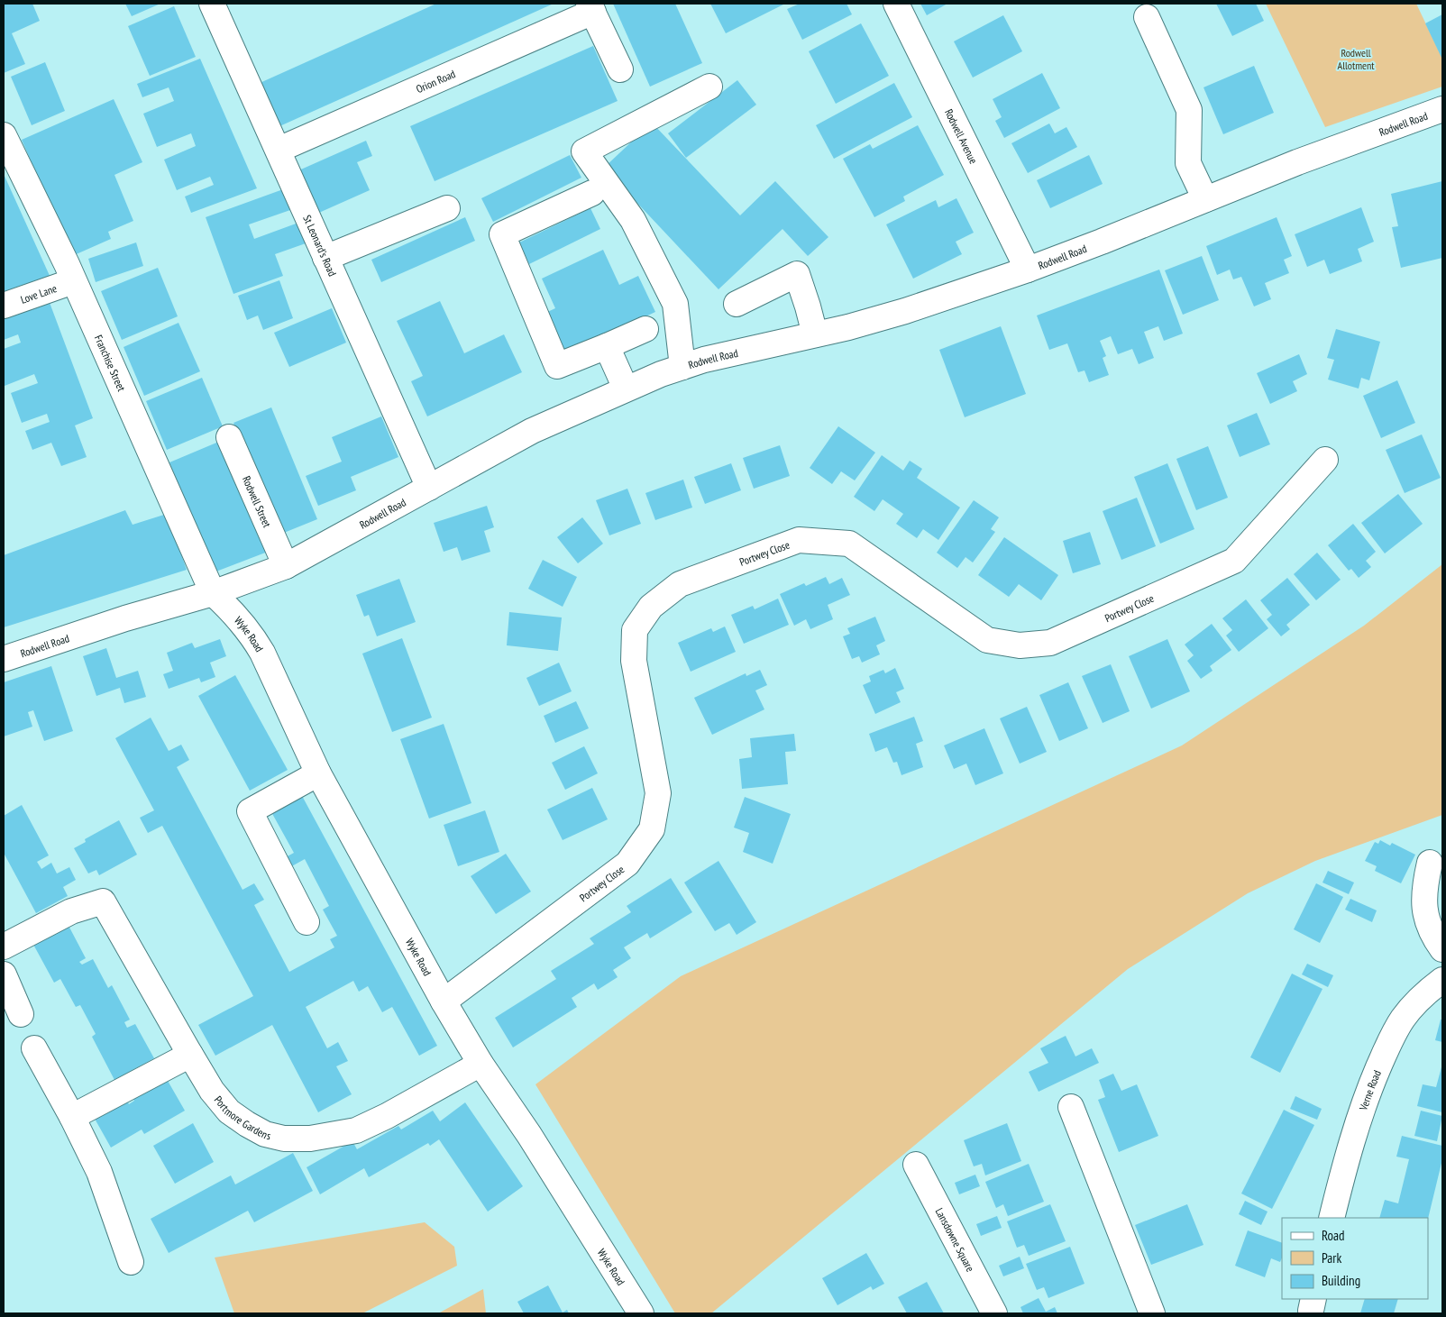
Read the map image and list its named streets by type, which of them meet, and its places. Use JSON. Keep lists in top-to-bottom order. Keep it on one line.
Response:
{"streets":{"main road":["Orion Road","Rodwell Road","Rodwell Avenue","St Leonard's Road","Love Lane","Franchise Street","Rodwell Street","Portwey Close","Wyke Road","Verne Road","Portmore Gardens","Lansdowne Square"]},"crossings":[["Orion Road","St Leonard's Road"],["Rodwell Road","Rodwell Avenue"],["Rodwell Road","St Leonard's Road"],["Rodwell Road","Franchise Street"],["Rodwell Road","Rodwell Street"],["Rodwell Road","Wyke Road"],["Love Lane","Franchise Street"],["Franchise Street","Wyke Road"],["Portwey Close","Wyke Road"],["Wyke Road","Portmore Gardens"]],"parks":["Rodwell Allotment"],"legend":["Road","Park","Building"]}
